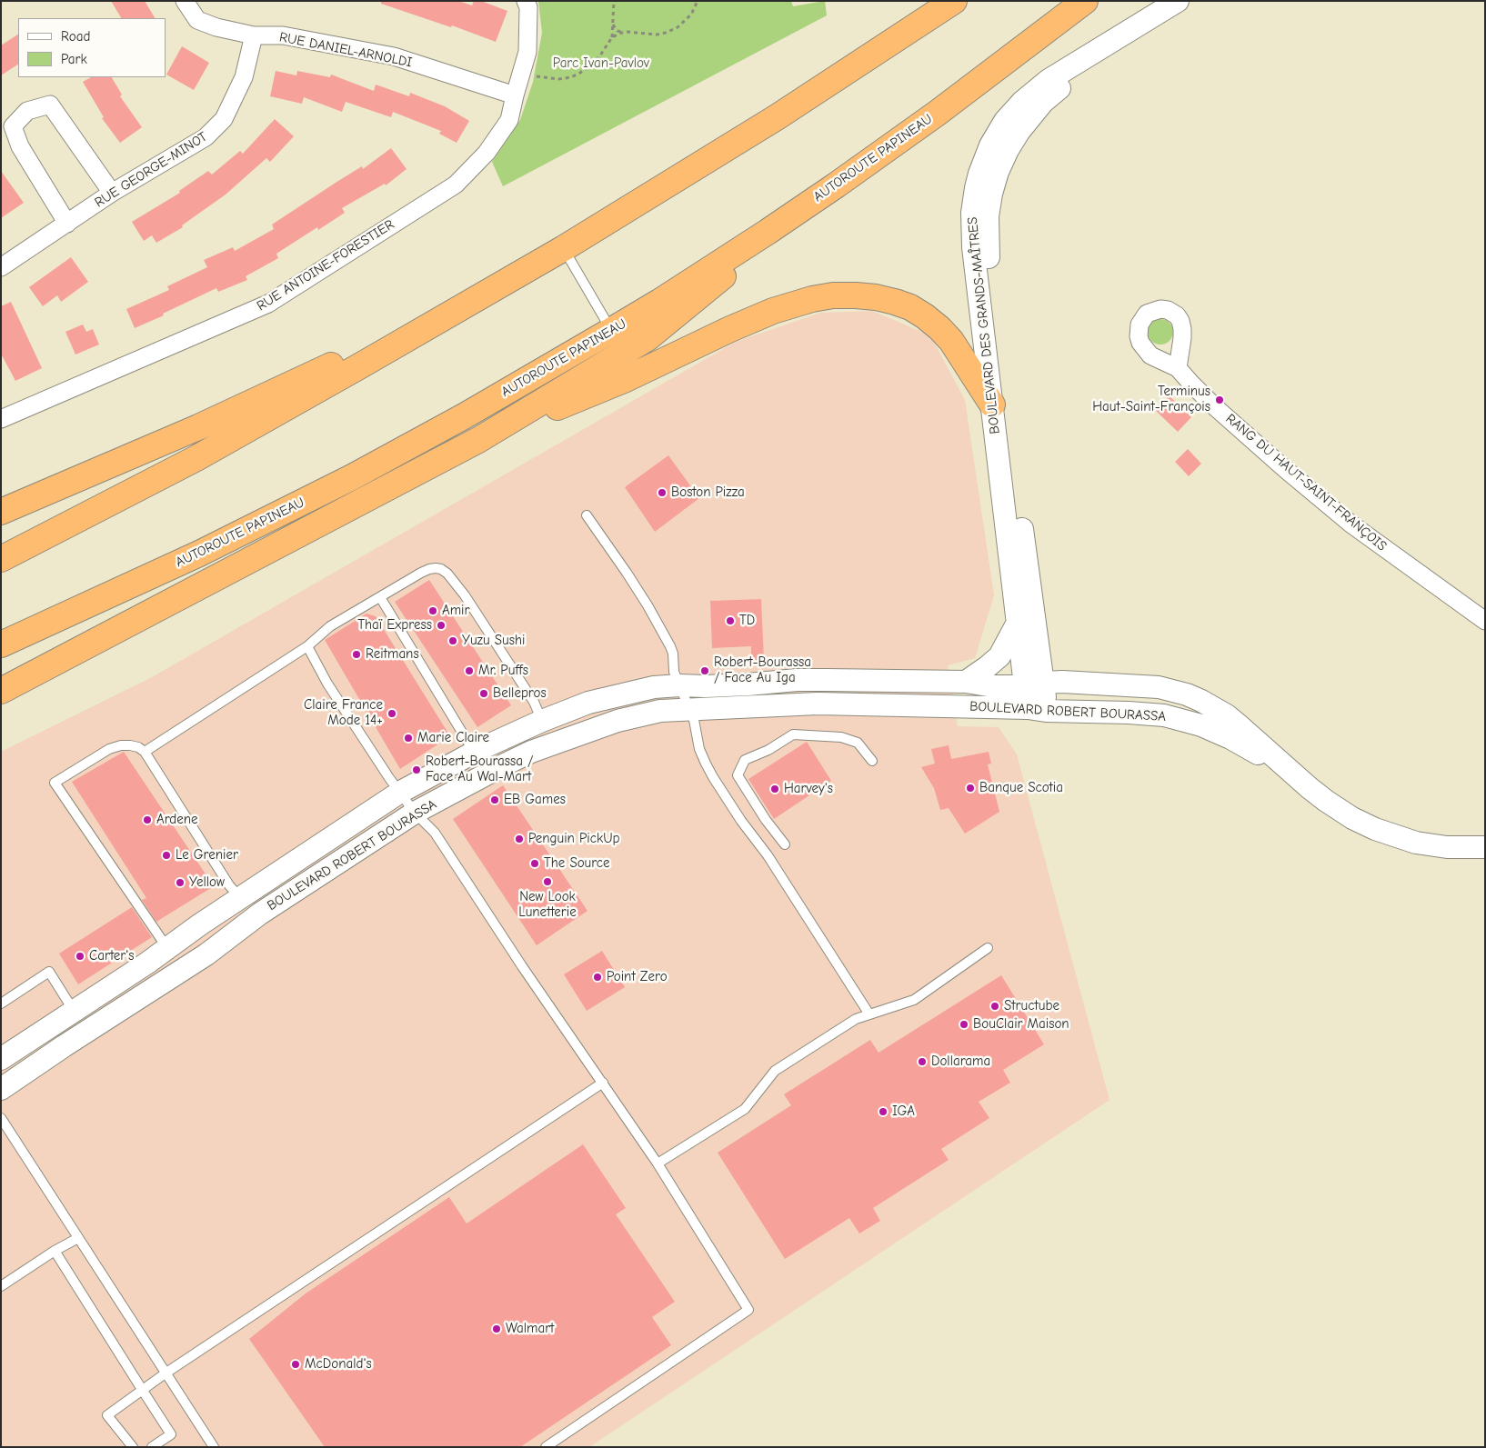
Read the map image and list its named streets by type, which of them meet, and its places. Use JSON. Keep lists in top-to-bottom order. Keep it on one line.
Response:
{"streets":{"highway":["AUTOROUTE PAPINEAU"],"street":["RUE DANIEL-ARNOLDI","RUE GEORGE-MINOT","RUE ANTOINE-FORESTIER","BOULEVARD DES GRANDS-MAÎTRES","RANG DU HAUT-SAINT-FRANÇOIS","BOULEVARD ROBERT BOURASSA"]},"crossings":[["RUE DANIEL-ARNOLDI","RUE GEORGE-MINOT"],["RUE DANIEL-ARNOLDI","RUE ANTOINE-FORESTIER"],["BOULEVARD DES GRANDS-MAÎTRES","BOULEVARD ROBERT BOURASSA"]],"parks":["Parc Ivan-Pavlov"],"places":["Terminus Haut-Saint-François","Boston Pizza","Amir","TD","Thaï Express","Yuzu Sushi","Reitmans","Mr. Puffs","Robert-Bourassa / Face Au Iga","Bellepros","Claire France Mode 14+","Marie Claire","Robert-Bourassa / Face Au Wal-Mart","Banque Scotia","Harvey's","EB Games","Ardene","Penguin PickUp","Le Grenier","The Source","New Look Lunetterie","Yellow","Carter's","Point Zero","Structube","BouClair Maison","Dollarama","IGA","Walmart","McDonald's"],"legend":["Road","Park"]}
